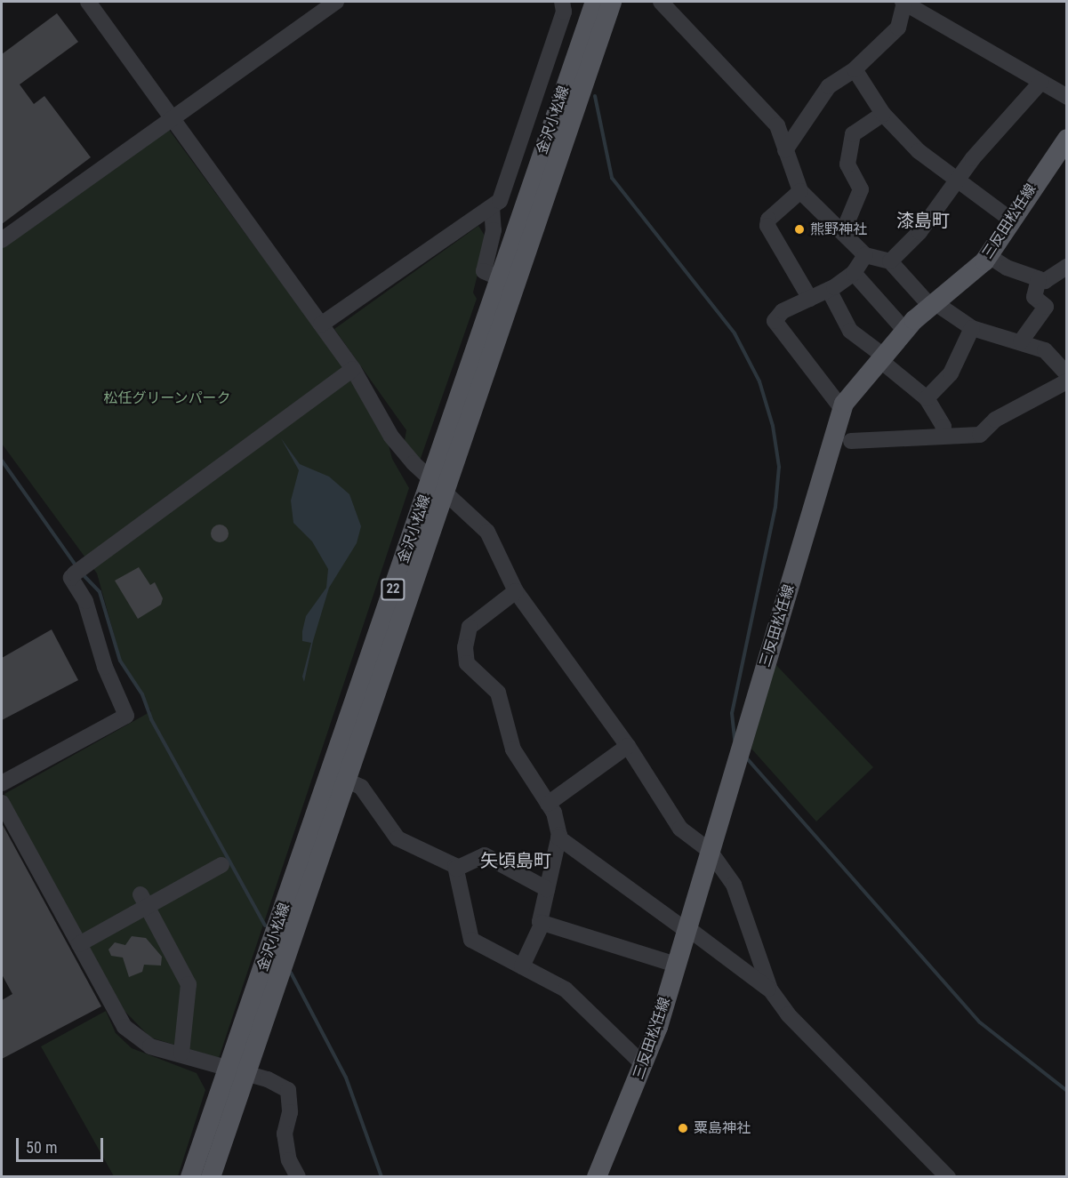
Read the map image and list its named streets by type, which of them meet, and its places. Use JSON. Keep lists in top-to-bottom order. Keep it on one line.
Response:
{"streets":{"main road":["金沢小松線","三反田松任線","22"]},"districts":["漆島町","矢頃島町"],"parks":["松任グリーンパーク"],"places":["熊野神社","粟島神社"],"scale_bar":"50 m"}
